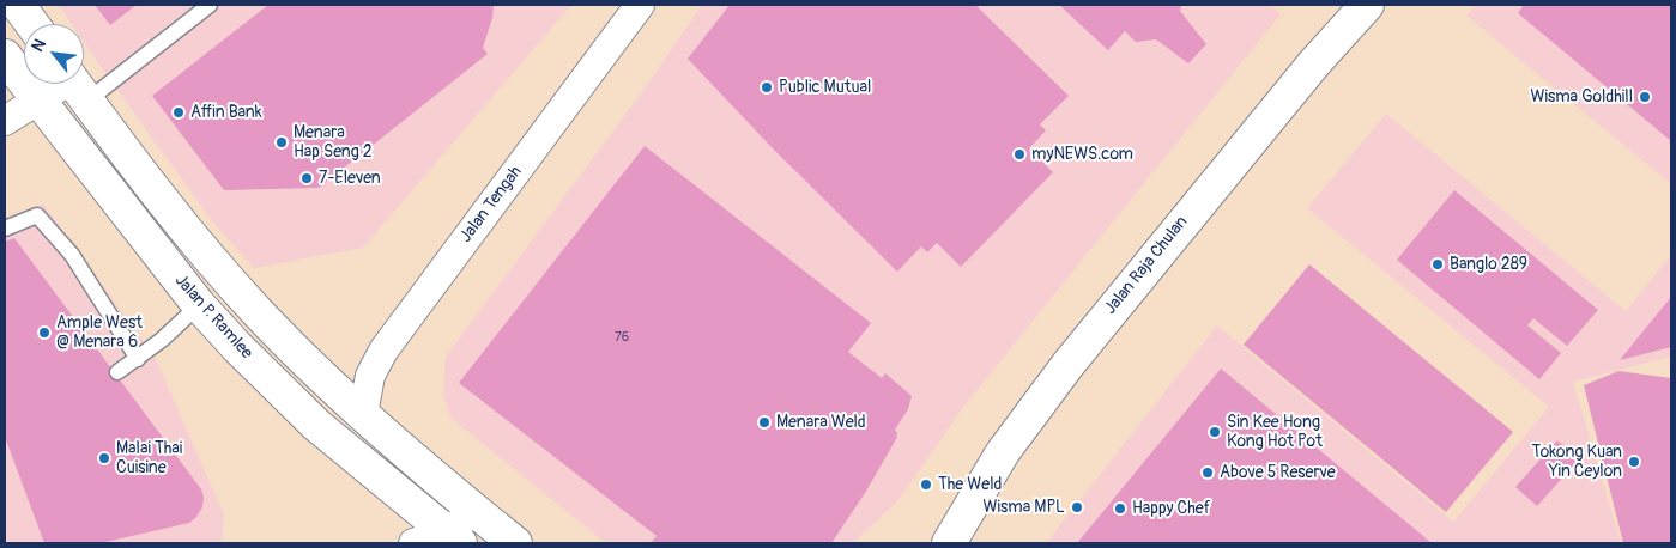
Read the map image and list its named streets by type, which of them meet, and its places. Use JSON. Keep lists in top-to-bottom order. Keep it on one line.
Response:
{"streets":{"street":["Jalan Tengah","Jalan Raja Chulan","Jalan P. Ramlee"]},"places":["Public Mutual","Wisma Goldhill","Affin Bank","Menara Hap Seng 2","myNEWS.com","7-Eleven","Banglo 289","Ample West @ Menara 6","Menara Weld","Sin Kee Hong Kong Hot Pot","Malai Thai Cuisine","Tokong Kuan Yin Ceylon","Above 5 Reserve","The Weld","Wisma MPL","Happy Chef"],"house_numbers":["76"],"north":"top left"}
